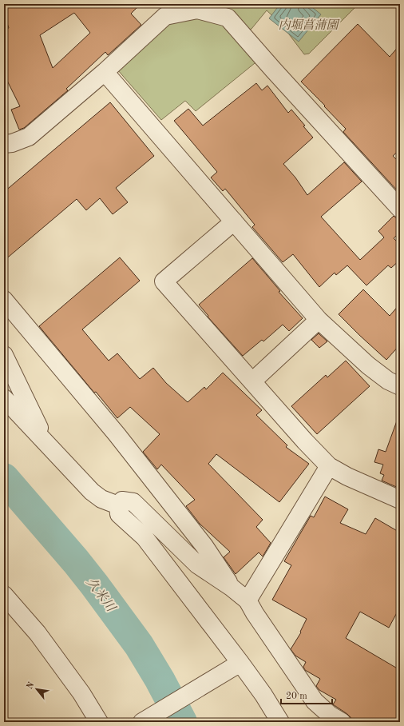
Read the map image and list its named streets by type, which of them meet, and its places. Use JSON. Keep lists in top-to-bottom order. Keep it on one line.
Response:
{"water":["久米川"],"parks":["内堀菖蒲園"],"scale_bar":"20 m","north":"top left"}
